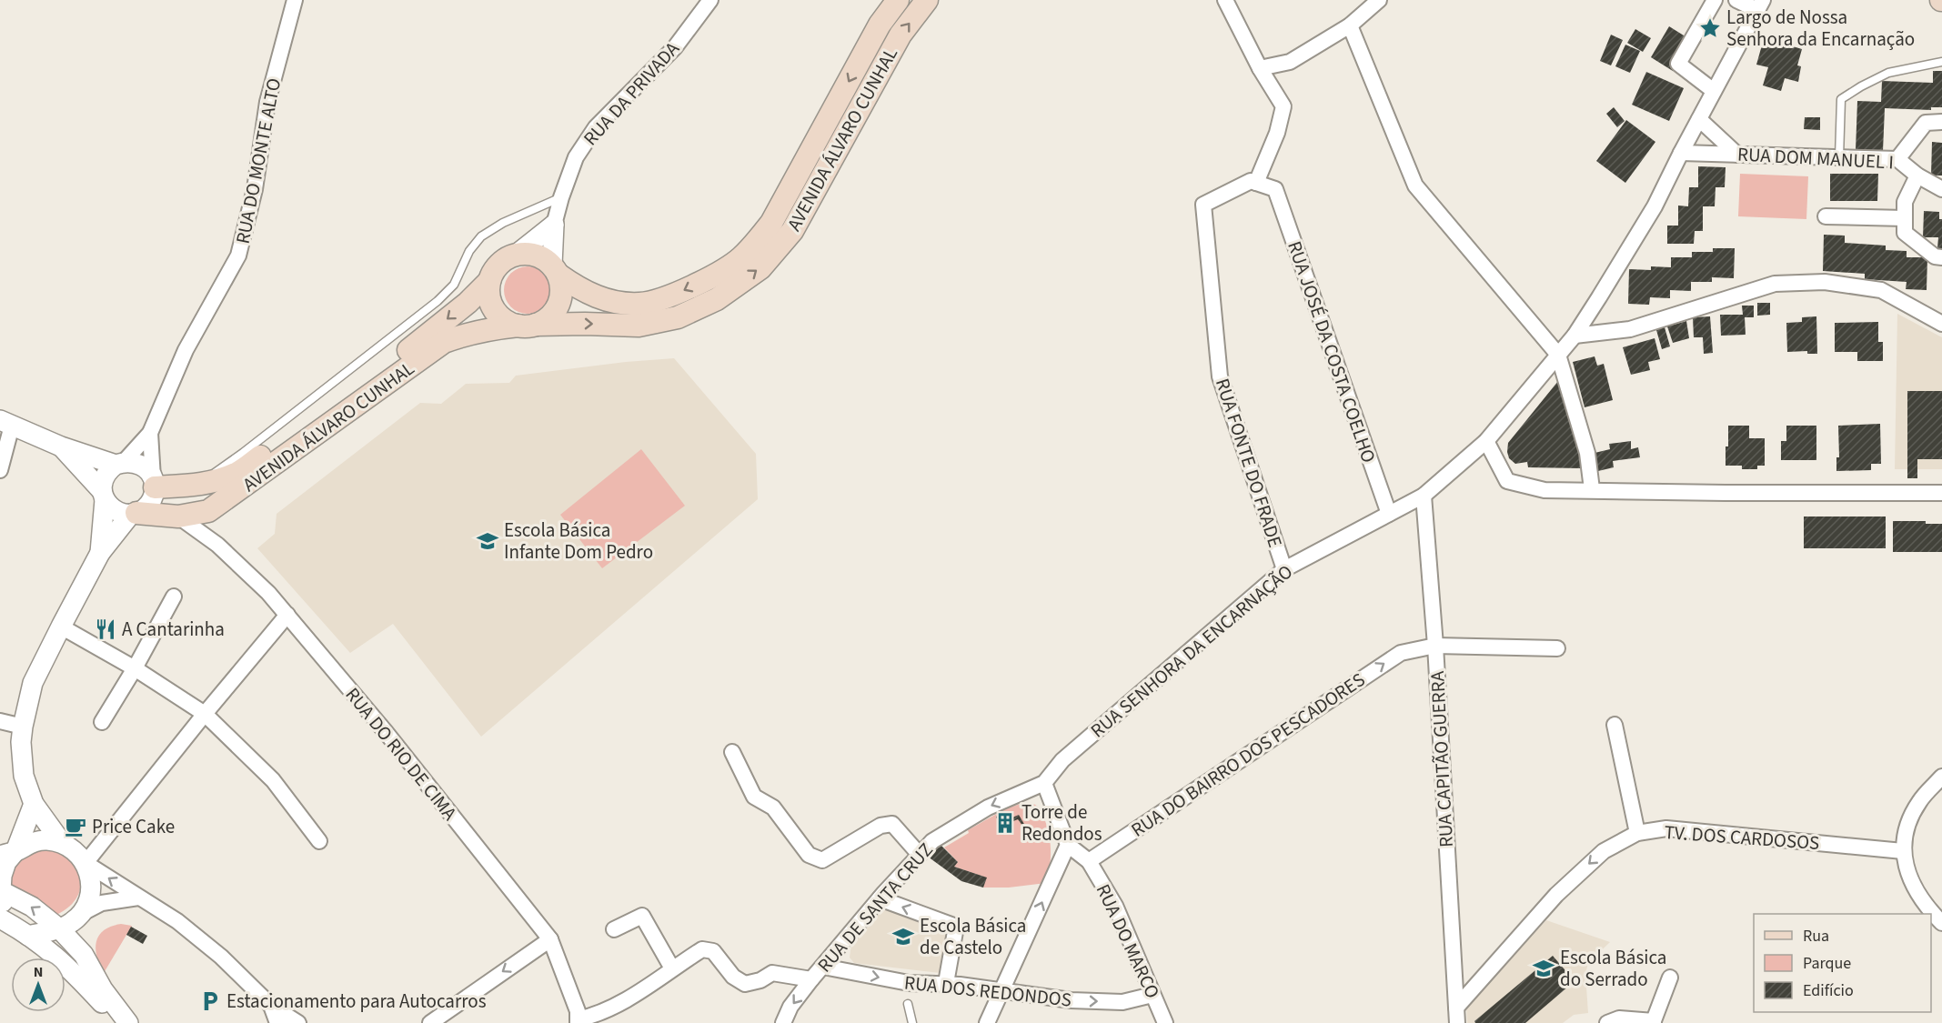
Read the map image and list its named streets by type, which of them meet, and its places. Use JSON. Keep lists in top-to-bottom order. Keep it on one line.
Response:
{"streets":{"main road":["AVENIDA ÁLVARO CUNHAL"],"street":["RUA DA PRIVADA","RUA DOM MANUEL I","RUA DO MONTE ALTO","RUA JOSÉ DA COSTA COELHO","RUA FONTE DO FRADE","RUA SENHORA DA ENCARNAÇÃO","RUA DO RIO DE CIMA","RUA DO BAIRRO DOS PESCADORES","RUA CAPITÃO GUERRA","TV. DOS CARDOSOS","RUA DE SANTA CRUZ","RUA DO MARCO","RUA DOS REDONDOS"]},"crossings":[["AVENIDA ÁLVARO CUNHAL","RUA DO RIO DE CIMA"],["RUA DOM MANUEL I","RUA SENHORA DA ENCARNAÇÃO"],["RUA JOSÉ DA COSTA COELHO","RUA FONTE DO FRADE"],["RUA JOSÉ DA COSTA COELHO","RUA SENHORA DA ENCARNAÇÃO"],["RUA FONTE DO FRADE","RUA SENHORA DA ENCARNAÇÃO"],["RUA SENHORA DA ENCARNAÇÃO","RUA CAPITÃO GUERRA"],["RUA SENHORA DA ENCARNAÇÃO","RUA DE SANTA CRUZ"],["RUA DO BAIRRO DOS PESCADORES","RUA CAPITÃO GUERRA"],["RUA DO BAIRRO DOS PESCADORES","RUA DO MARCO"],["RUA CAPITÃO GUERRA","TV. DOS CARDOSOS"],["RUA DE SANTA CRUZ","RUA DOS REDONDOS"],["RUA DO MARCO","RUA DOS REDONDOS"]],"one_way":["RUA DO BAIRRO DOS PESCADORES","TV. DOS CARDOSOS","RUA DE SANTA CRUZ","RUA DOS REDONDOS"],"places":{"place":["Largo de Nossa Senhora da Encarnação"],"school or university":["Escola Básica Infante Dom Pedro","Escola Básica de Castelo","Escola Básica do Serrado"],"restaurant":["A Cantarinha"],"building":["Torre de Redondos"],"cafe":["Price Cake"],"parking":["Estacionamento para Autocarros"]},"legend":["Rua","Parque","Edifício"],"north":"top"}
